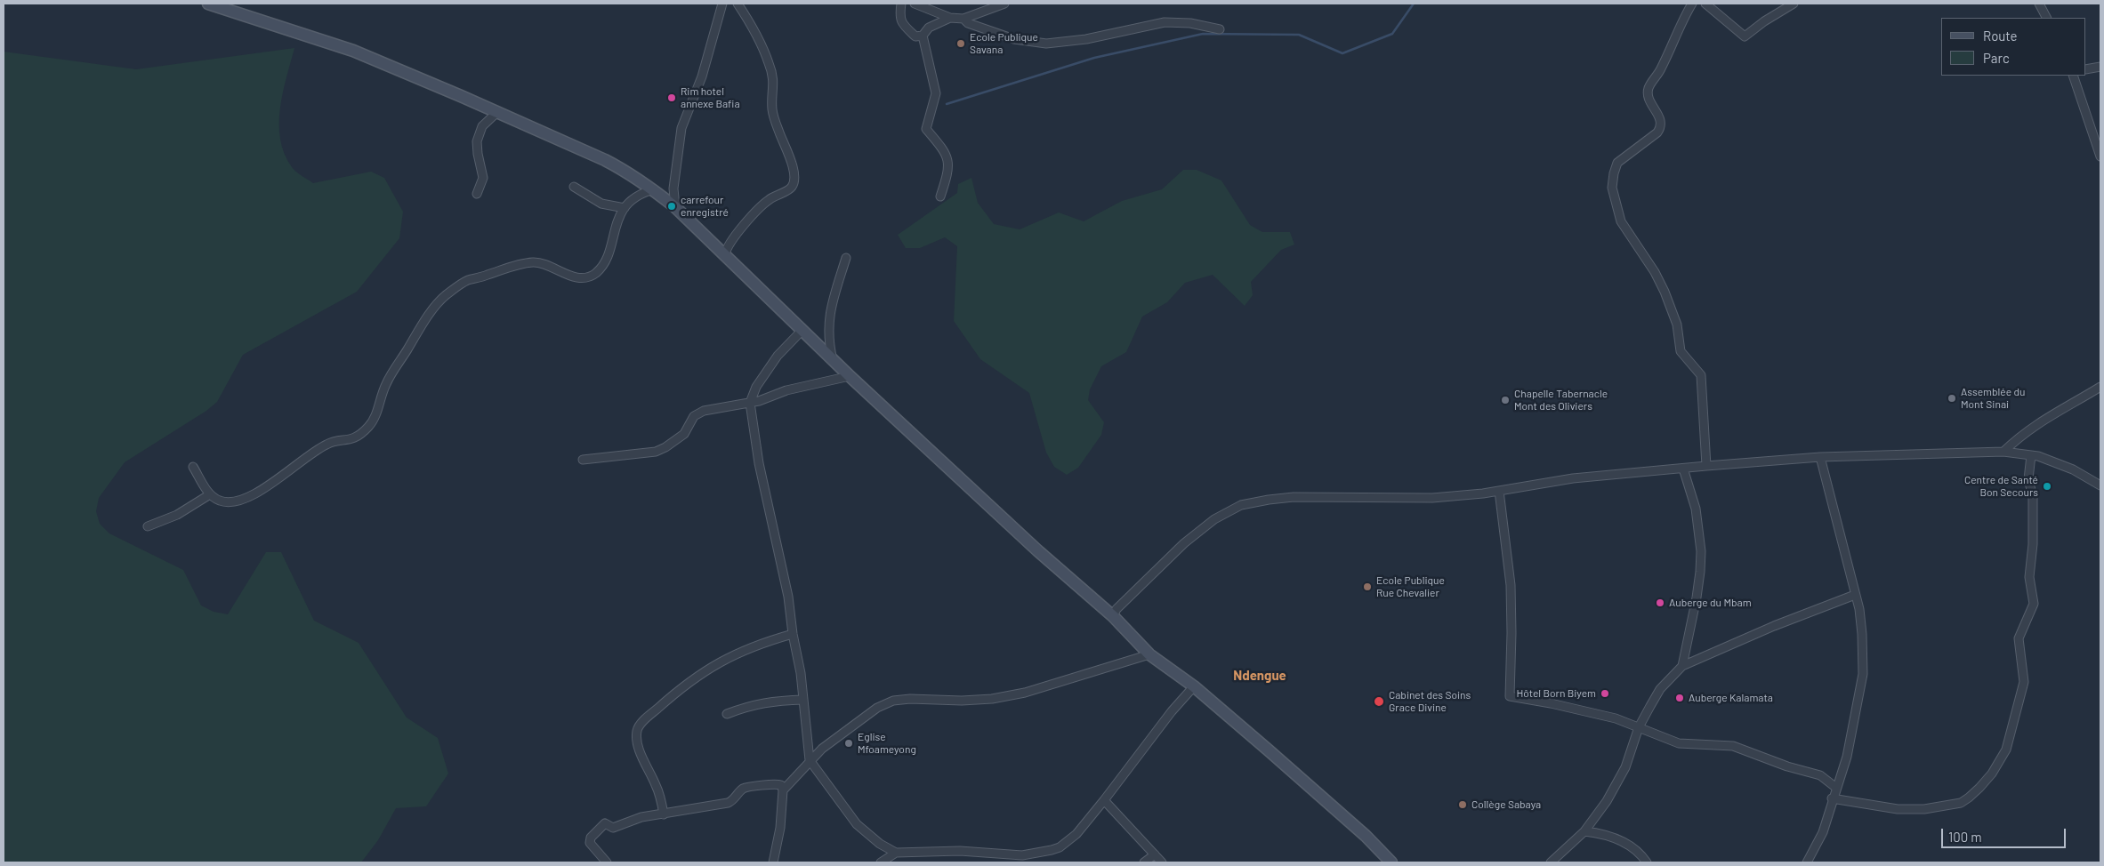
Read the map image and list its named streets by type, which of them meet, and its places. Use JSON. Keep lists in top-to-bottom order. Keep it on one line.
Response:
{"districts":["Ndengue"],"places":["Ecole Publique Savana","Rim hotel annexe Bafia","carrefour enregistré","Assemblée du Mont Sinai","Chapelle Tabernacle Mont des Oliviers","Centre de Santé Bon Secours","Ecole Publique Rue Chevalier","Auberge du Mbam","Hôtel Born Biyem","Auberge Kalamata","Cabinet des Soins Grace Divine","Eglise Mfoameyong","Collège Sabaya"],"legend":["Route","Parc"],"scale_bar":"100 m"}
